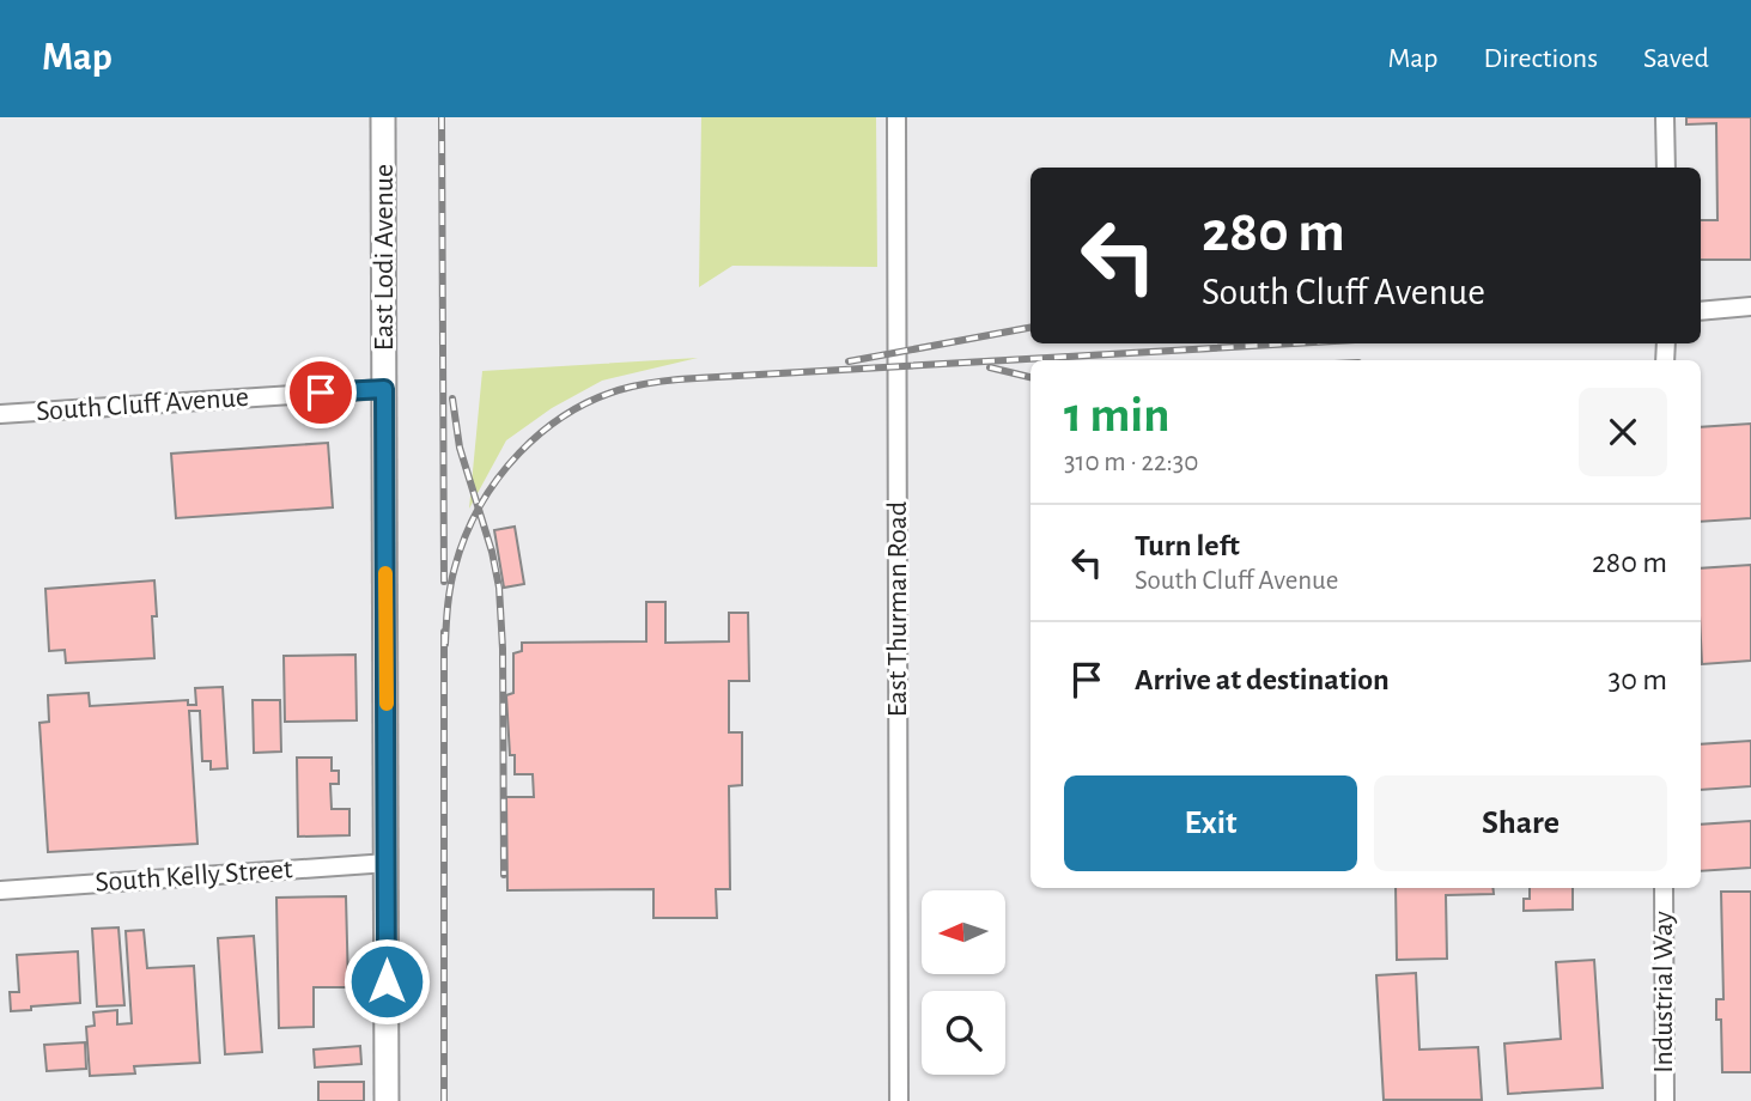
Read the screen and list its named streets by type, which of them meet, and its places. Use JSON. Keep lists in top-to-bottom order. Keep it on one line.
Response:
{"streets":{"street":["East Lodi Avenue","South Cluff Avenue","East Thurman Road","South Kelly Street","Industrial Way"]},"crossings":[["East Lodi Avenue","South Cluff Avenue"],["East Lodi Avenue","South Kelly Street"]],"north":"left","page":{"header":"Map","nav":["Map","Directions","Saved"],"turn":["280 m","South Cluff Avenue"],"heading":["1 min","310 m · 22:30"],"list":[{"name":"Turn left","note":"South Cluff Avenue","value":"280 m"},{"name":"Arrive at destination","value":"30 m"}],"buttons":["Exit","Share"]}}
